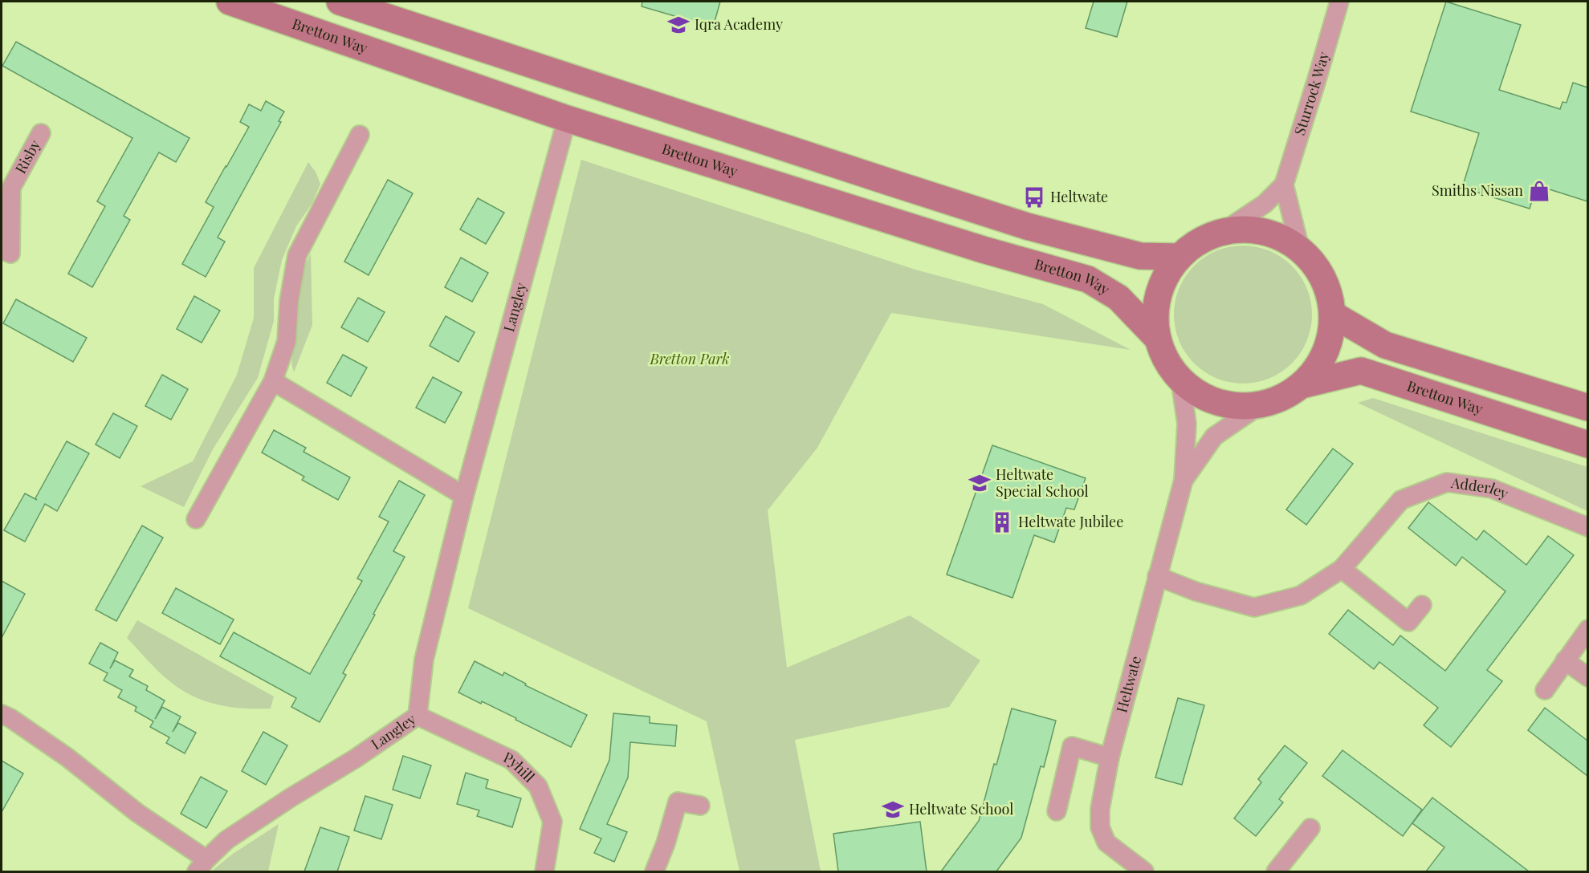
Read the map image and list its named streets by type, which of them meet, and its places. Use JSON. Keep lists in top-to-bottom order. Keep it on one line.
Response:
{"streets":{"street":["Bretton Way","Sturrock Way","Risby","Langley","Adderley","Heltwate","Pyhill"]},"crossings":[["Bretton Way","Langley"],["Langley","Pyhill"],["Adderley","Heltwate"]],"parks":["Bretton Park"],"places":{"school or university":["Iqra Academy","Heltwate Special School","Heltwate School"],"shop":["Smiths Nissan"],"bus stop":["Heltwate"],"building":["Heltwate Jubilee"]}}
